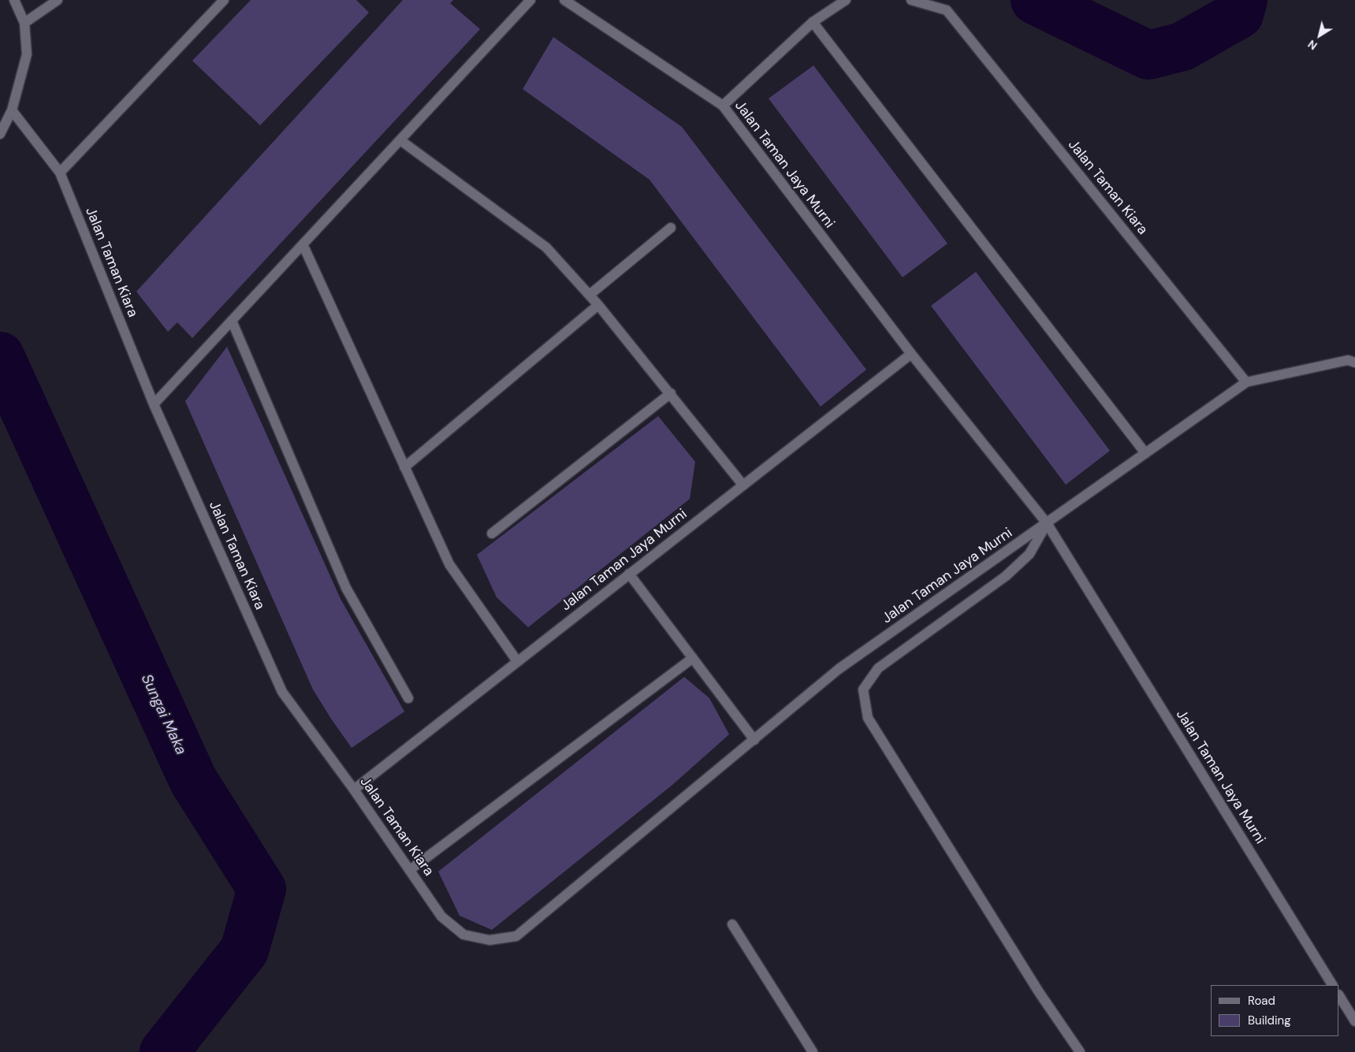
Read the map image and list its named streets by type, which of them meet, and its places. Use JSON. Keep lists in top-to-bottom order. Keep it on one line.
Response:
{"streets":{"street":["Jalan Taman Jaya Murni","Jalan Taman Kiara"]},"crossings":[["Jalan Taman Jaya Murni","Jalan Taman Kiara"]],"water":["Sungai Maka"],"legend":["Road","Building"],"north":"bottom left"}
